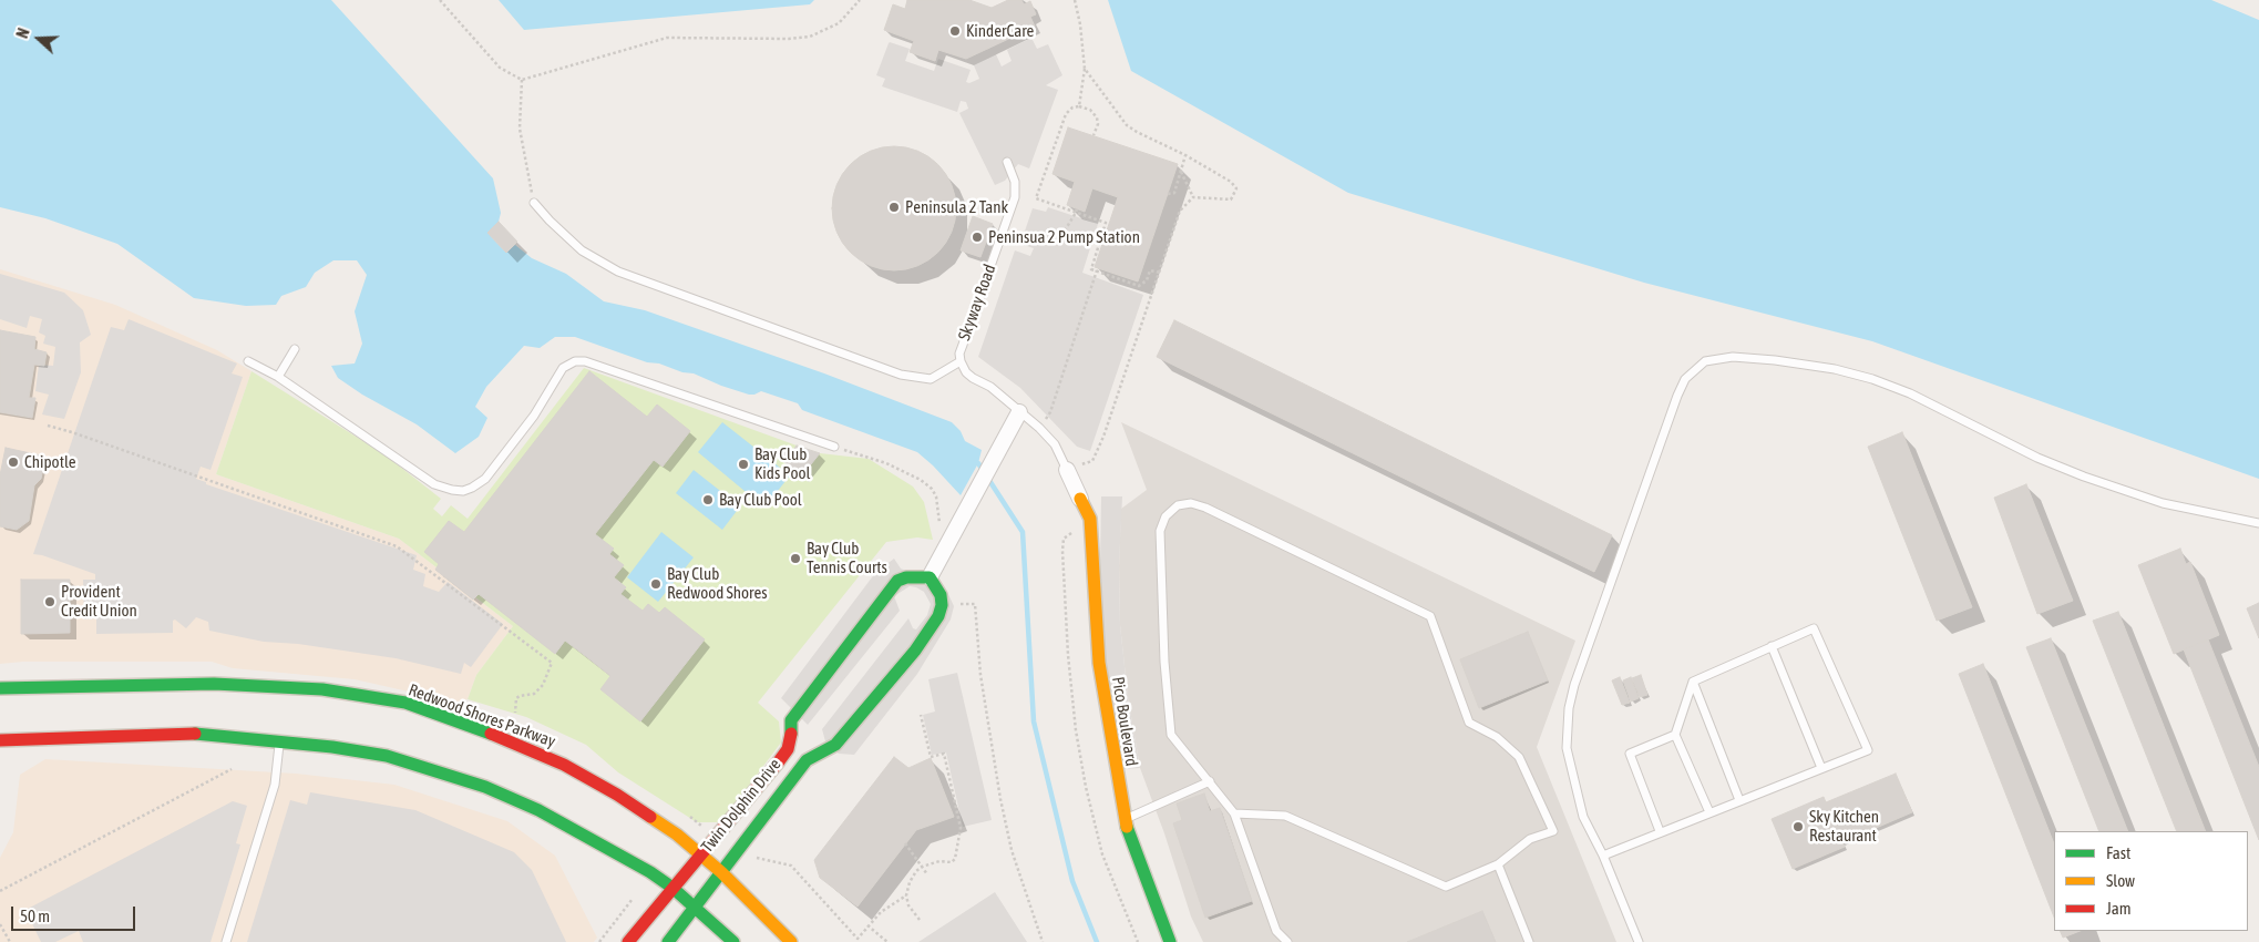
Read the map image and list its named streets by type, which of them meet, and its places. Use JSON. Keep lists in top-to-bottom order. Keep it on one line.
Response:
{"streets":{"main road":["Redwood Shores Parkway","Pico Boulevard","Twin Dolphin Drive"],"street":["Skyway Road"]},"crossings":[["Skyway Road","Pico Boulevard"],["Redwood Shores Parkway","Twin Dolphin Drive"]],"places":["KinderCare","Peninsula 2 Tank","Peninsua 2 Pump Station","Chipotle","Bay Club Kids Pool","Bay Club Pool","Bay Club Tennis Courts","Bay Club Redwood Shores","Provident Credit Union","Sky Kitchen Restaurant"],"legend":["Fast","Slow","Jam"],"scale_bar":"50 m","north":"left"}
